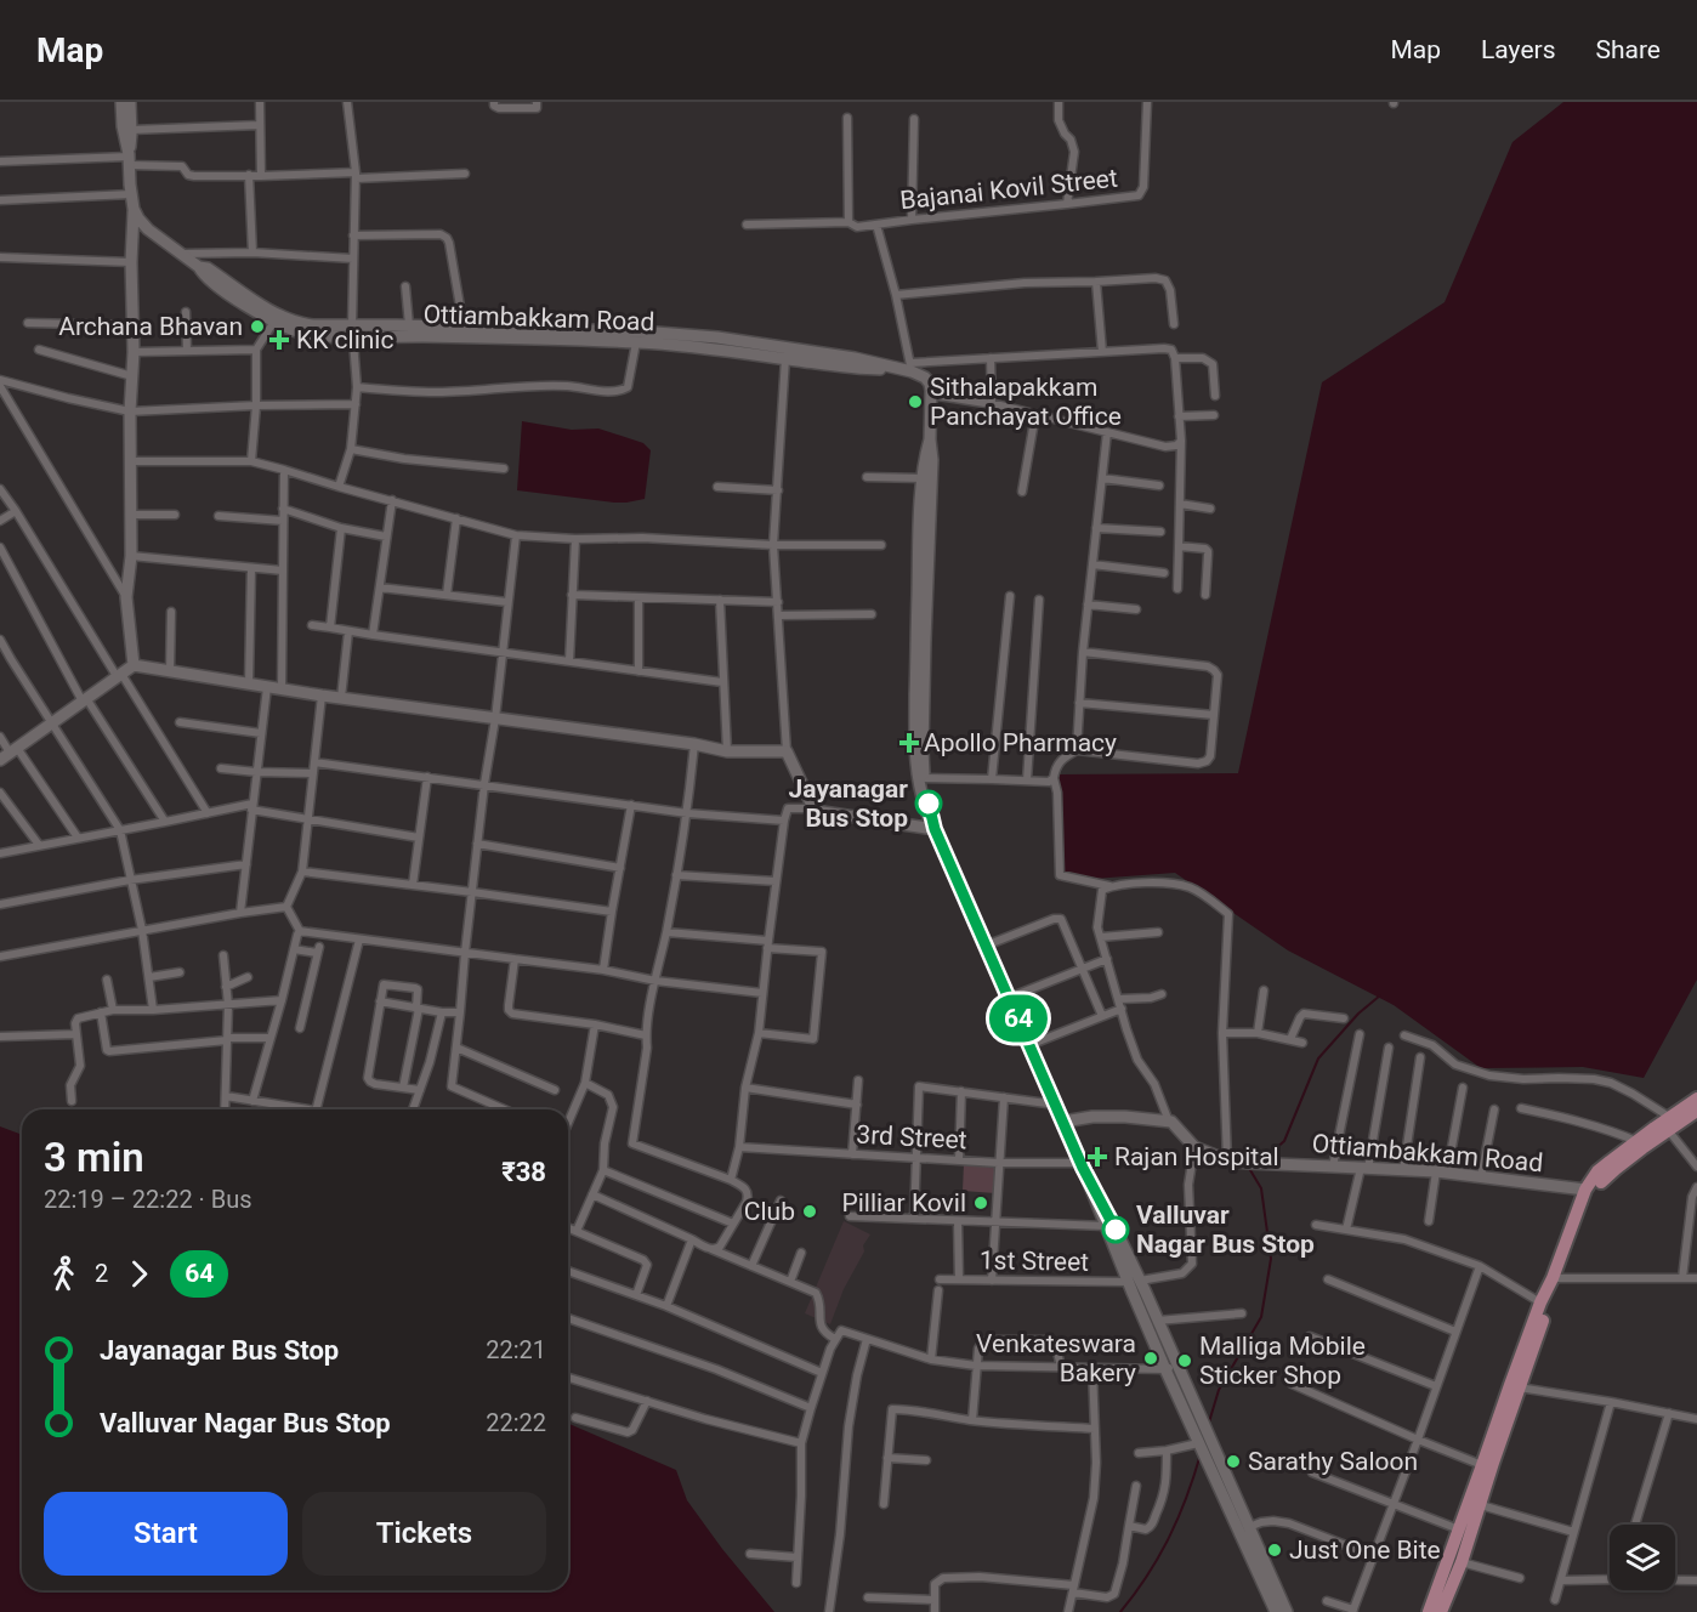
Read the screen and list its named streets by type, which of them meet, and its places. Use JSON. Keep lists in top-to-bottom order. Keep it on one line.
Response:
{"streets":{"street":["Bajanai Kovil Street","Ottiambakkam Road","3rd Street","1st Street"]},"crossings":[["Ottiambakkam Road","1st Street"]],"places":{"other":["Archana Bhavan","Sithalapakkam Panchayat Office","Jayanagar Bus Stop","Pilliar Kovil","Club","Valluvar Nagar Bus Stop","Venkateswara Bakery","Malliga Mobile Sticker Shop","Sarathy Saloon","Just One Bite"],"health":["KK clinic","Apollo Pharmacy","Rajan Hospital"]},"lines":["bus line 64"],"page":{"header":"Map","nav":["Map","Layers","Share"],"on_map":"64","heading":["3 min","22:19 – 22:22 · Bus","₹38"],"legs":["2","64"],"list":[{"name":"Jayanagar Bus Stop","value":"22:21"},{"name":"Valluvar Nagar Bus Stop","value":"22:22"}],"buttons":["Start","Tickets"]}}
